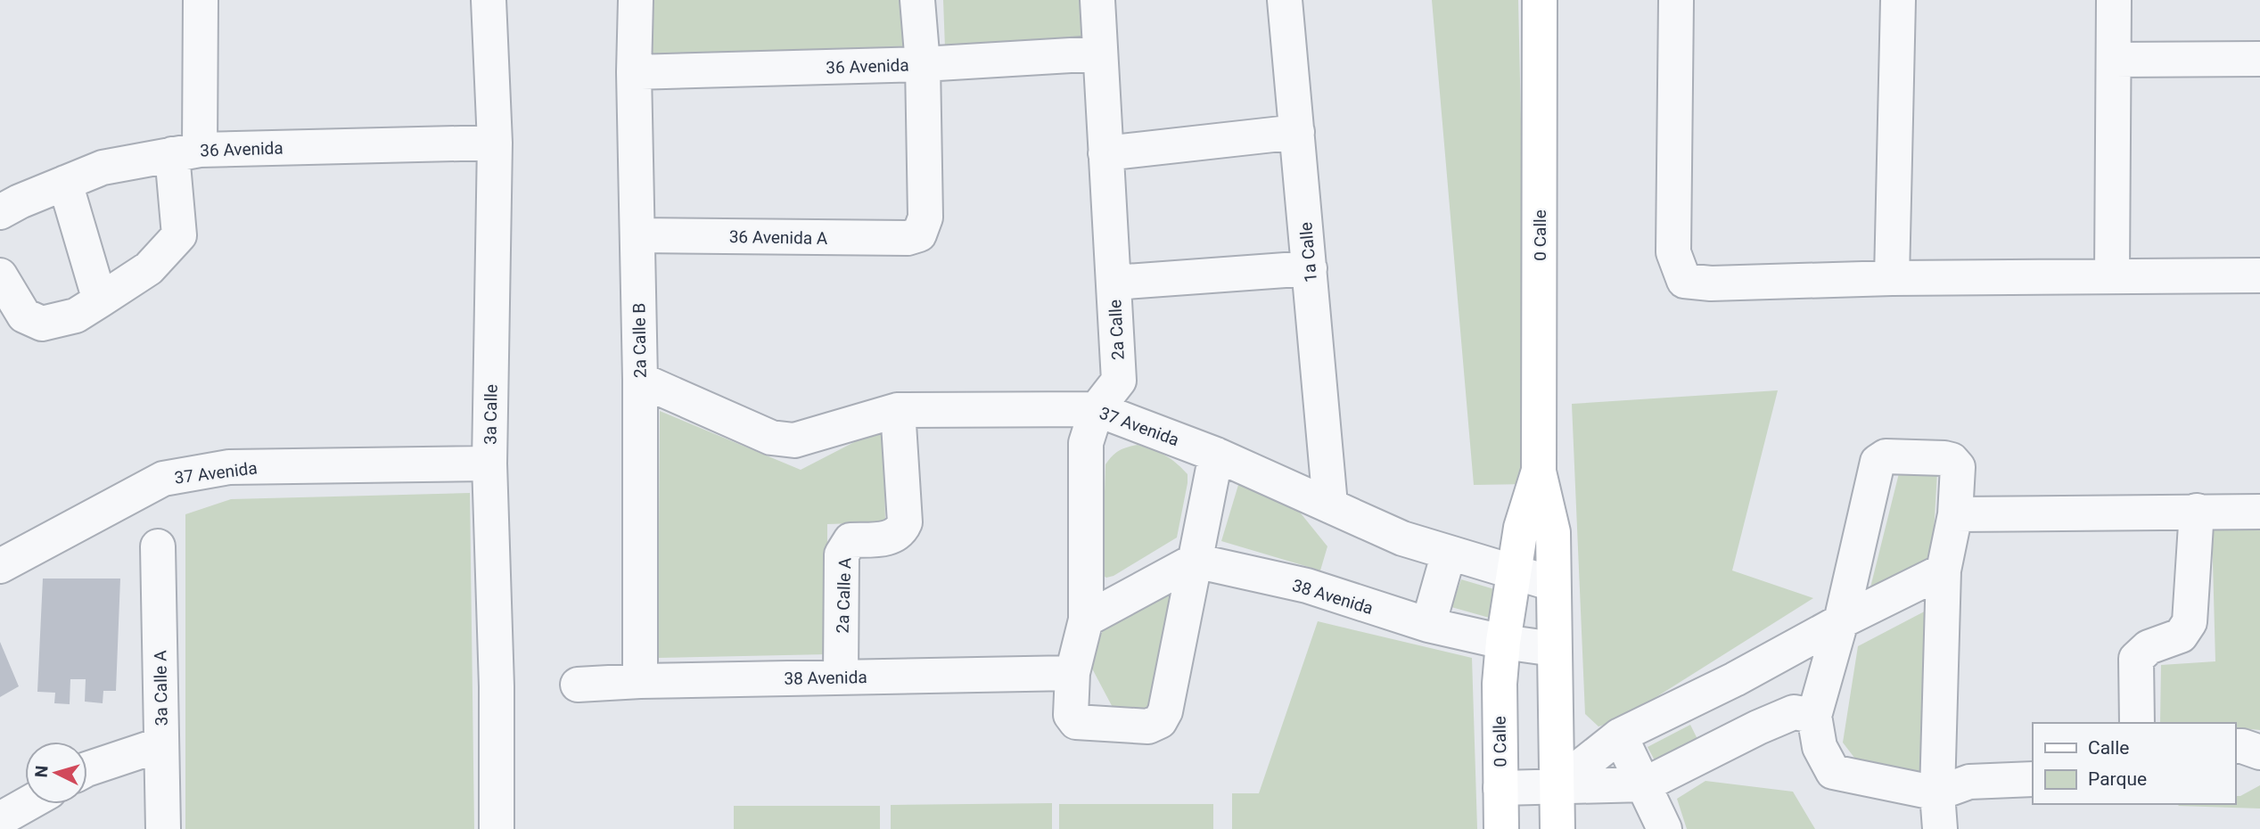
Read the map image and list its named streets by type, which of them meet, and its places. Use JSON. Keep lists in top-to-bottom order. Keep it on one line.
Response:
{"streets":{"street":["36 Avenida","0 Calle","36 Avenida A","1a Calle","2a Calle","2a Calle B","3a Calle","37 Avenida","2a Calle A","38 Avenida","3a Calle A"]},"crossings":[["36 Avenida","36 Avenida A"],["36 Avenida","2a Calle"],["36 Avenida","2a Calle B"],["36 Avenida","3a Calle"],["0 Calle","37 Avenida"],["0 Calle","38 Avenida"],["36 Avenida A","2a Calle B"],["1a Calle","37 Avenida"],["2a Calle","37 Avenida"],["2a Calle","38 Avenida"],["2a Calle B","37 Avenida"],["2a Calle B","38 Avenida"],["3a Calle","37 Avenida"],["37 Avenida","2a Calle A"],["2a Calle A","38 Avenida"]],"legend":["Calle","Parque"],"north":"left"}
